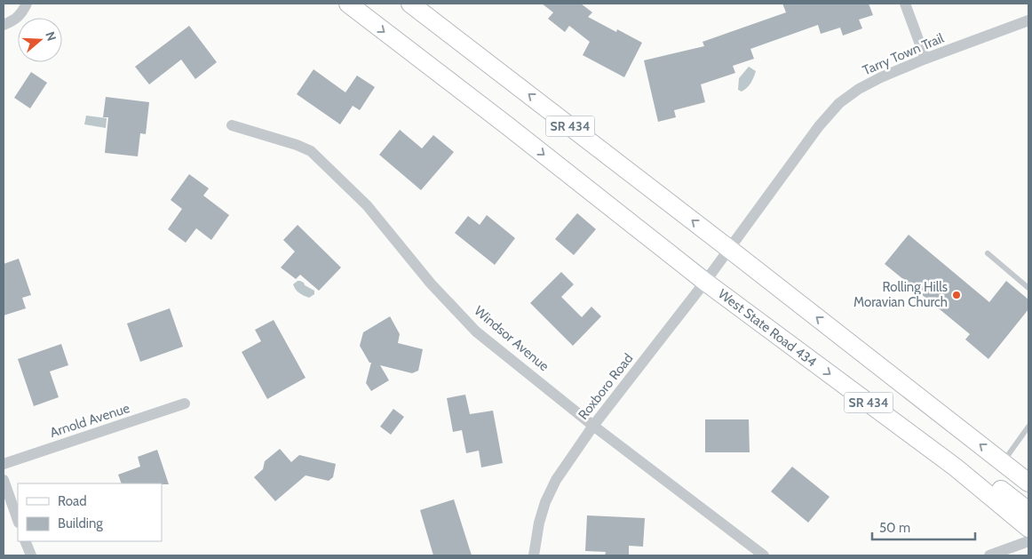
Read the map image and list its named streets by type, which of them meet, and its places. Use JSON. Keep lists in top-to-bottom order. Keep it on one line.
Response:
{"streets":{"main road":["SR 434","West State Road 434"],"street":["Tarry Town Trail","Windsor Avenue","Roxboro Road","Arnold Avenue"]},"crossings":[["Tarry Town Trail","SR 434"],["Tarry Town Trail","Roxboro Road"],["SR 434","Roxboro Road"],["West State Road 434","Roxboro Road"],["Windsor Avenue","Roxboro Road"]],"places":["Rolling Hills Moravian Church"],"legend":["Road","Building"],"scale_bar":"50 m","north":"right"}
